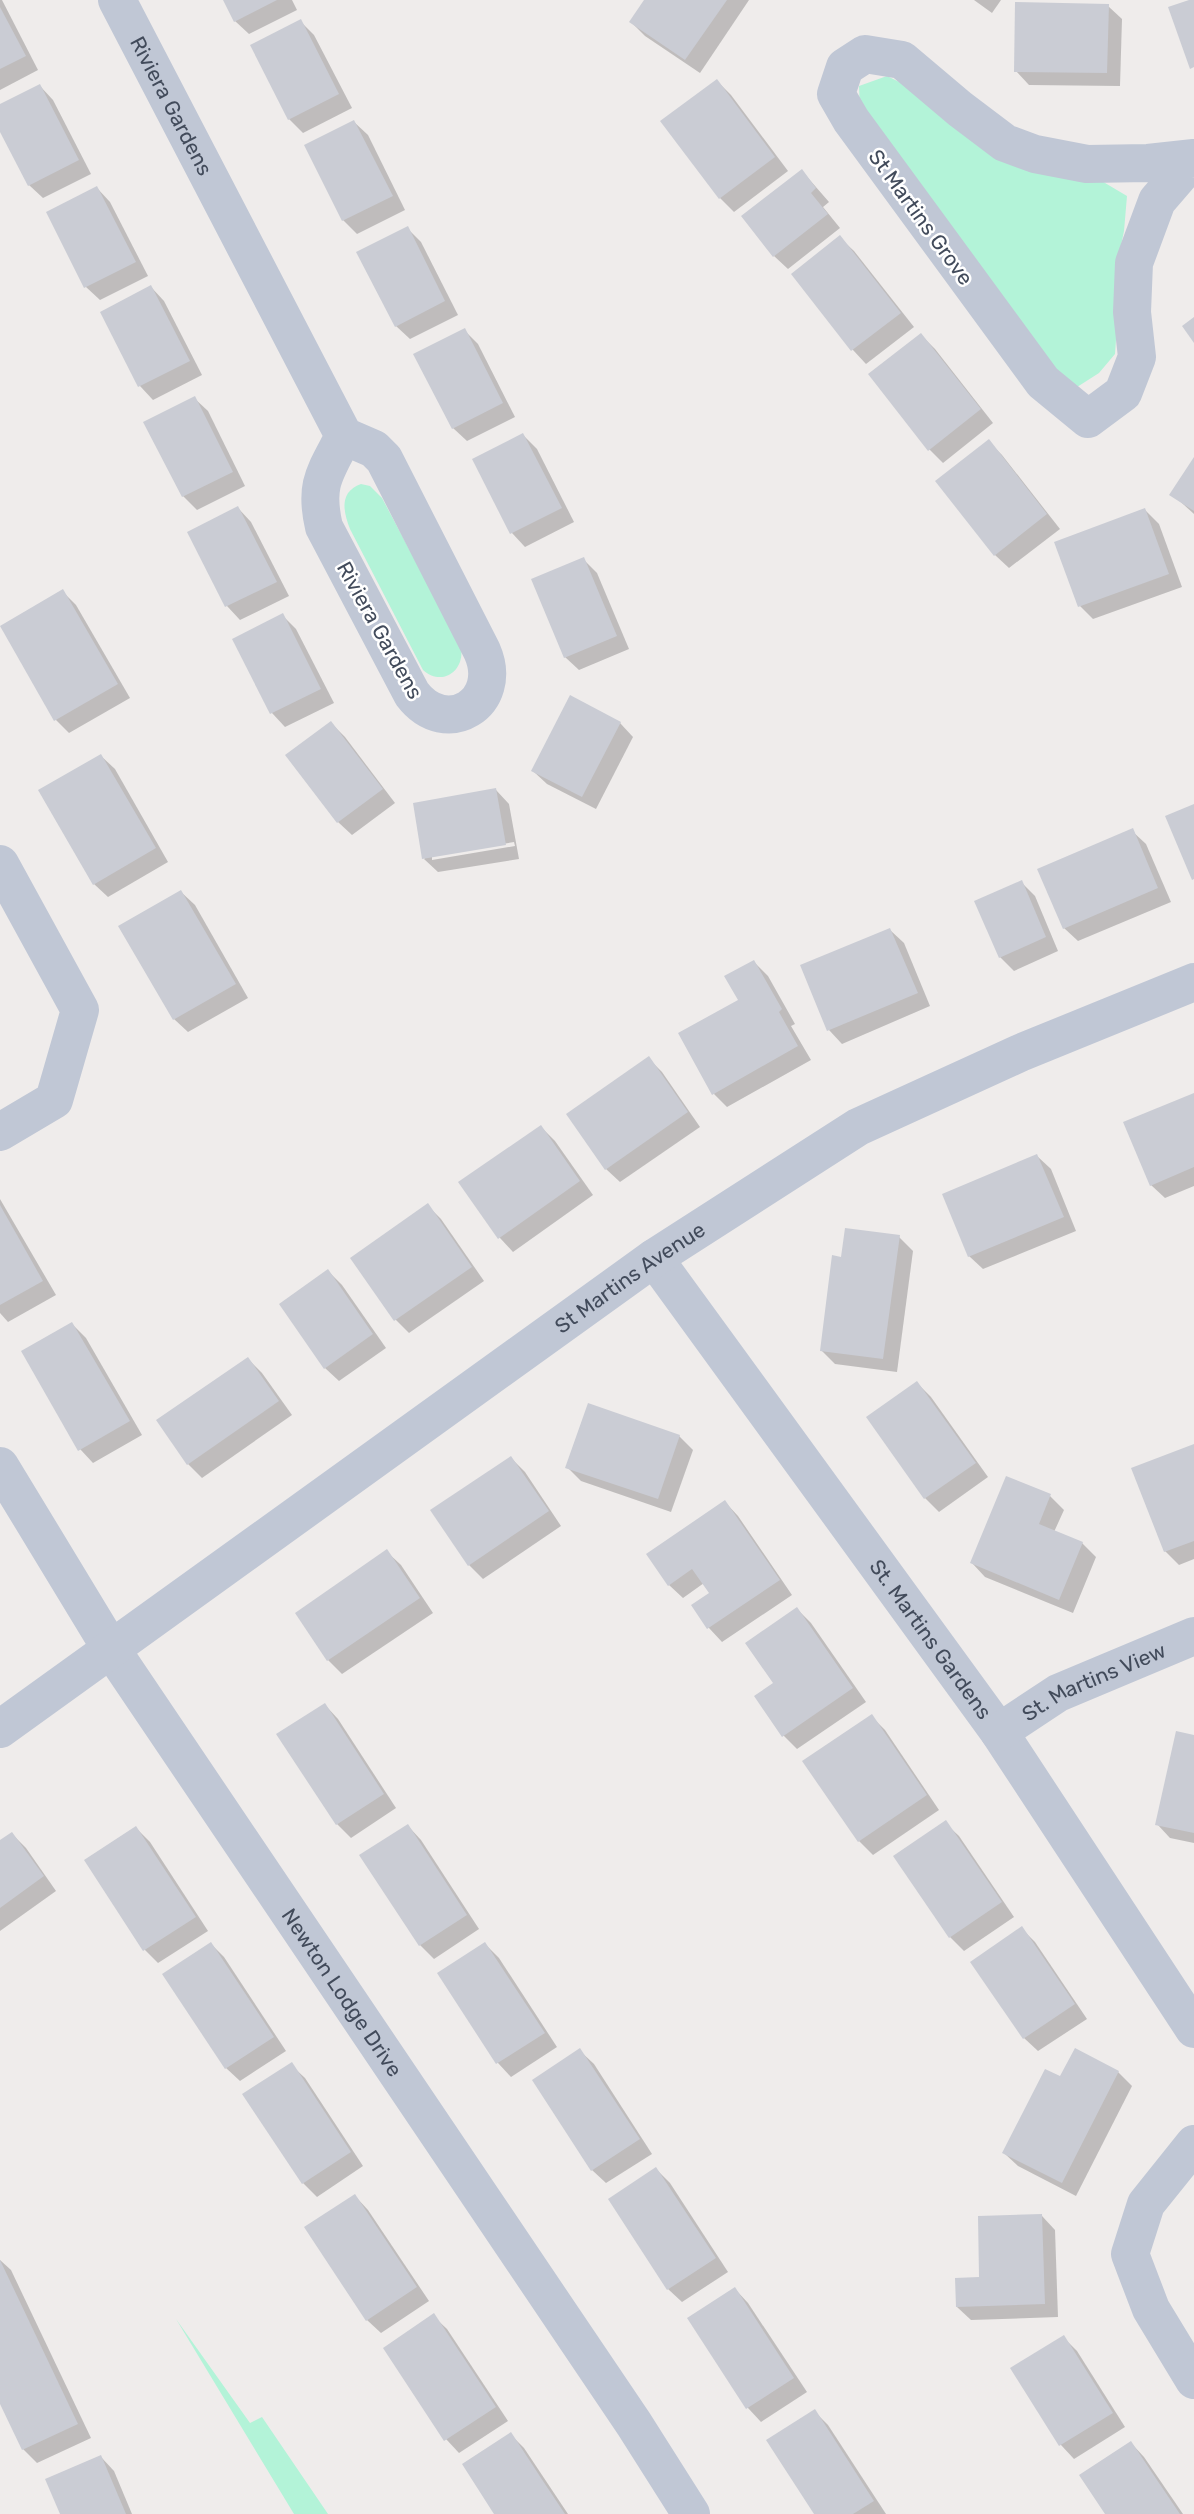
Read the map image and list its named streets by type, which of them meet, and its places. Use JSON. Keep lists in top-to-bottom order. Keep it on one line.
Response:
{"streets":{"street":["Riviera Gardens","St Martins Grove","St Martins Avenue","St. Martins Gardens","St. Martins View","Newton Lodge Drive"]},"crossings":[["St Martins Avenue","St. Martins Gardens"],["St Martins Avenue","Newton Lodge Drive"],["St. Martins Gardens","St. Martins View"]]}
